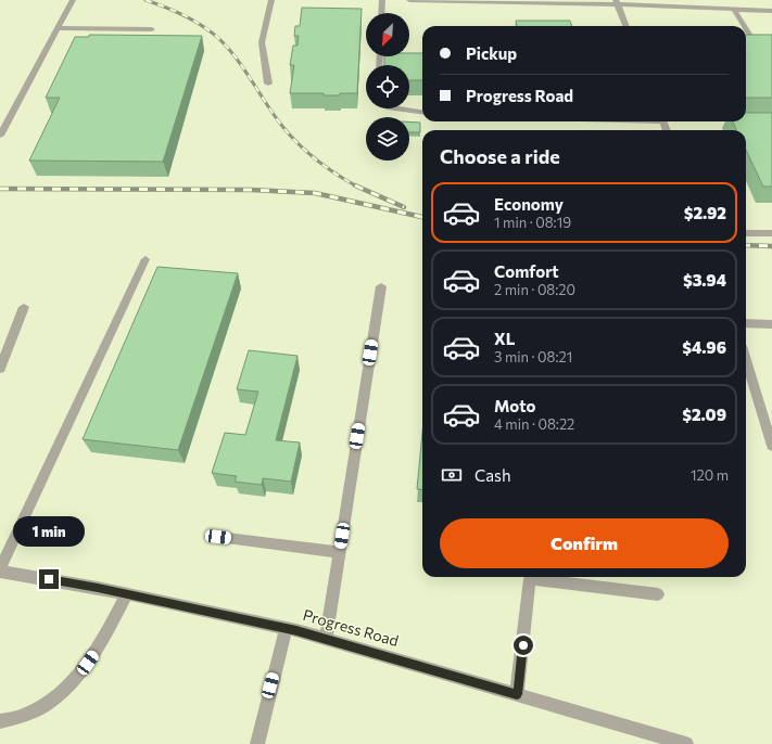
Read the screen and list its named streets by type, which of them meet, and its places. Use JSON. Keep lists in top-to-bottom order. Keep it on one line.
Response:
{"streets":{"street":["Progress Road"]},"north":"bottom left","page":{"banner":["Pickup","Progress Road"],"heading":"Choose a ride","list":[{"name":"Economy","note":"1 min · 08:19","value":"$2.92"},{"name":"Comfort","note":"2 min · 08:20","value":"$3.94"},{"name":"XL","note":"3 min · 08:21","value":"$4.96"},{"name":"Moto","note":"4 min · 08:22","value":"$2.09"}],"pay":["Cash","120 m"],"buttons":"Confirm","bubble":"1 min"}}
